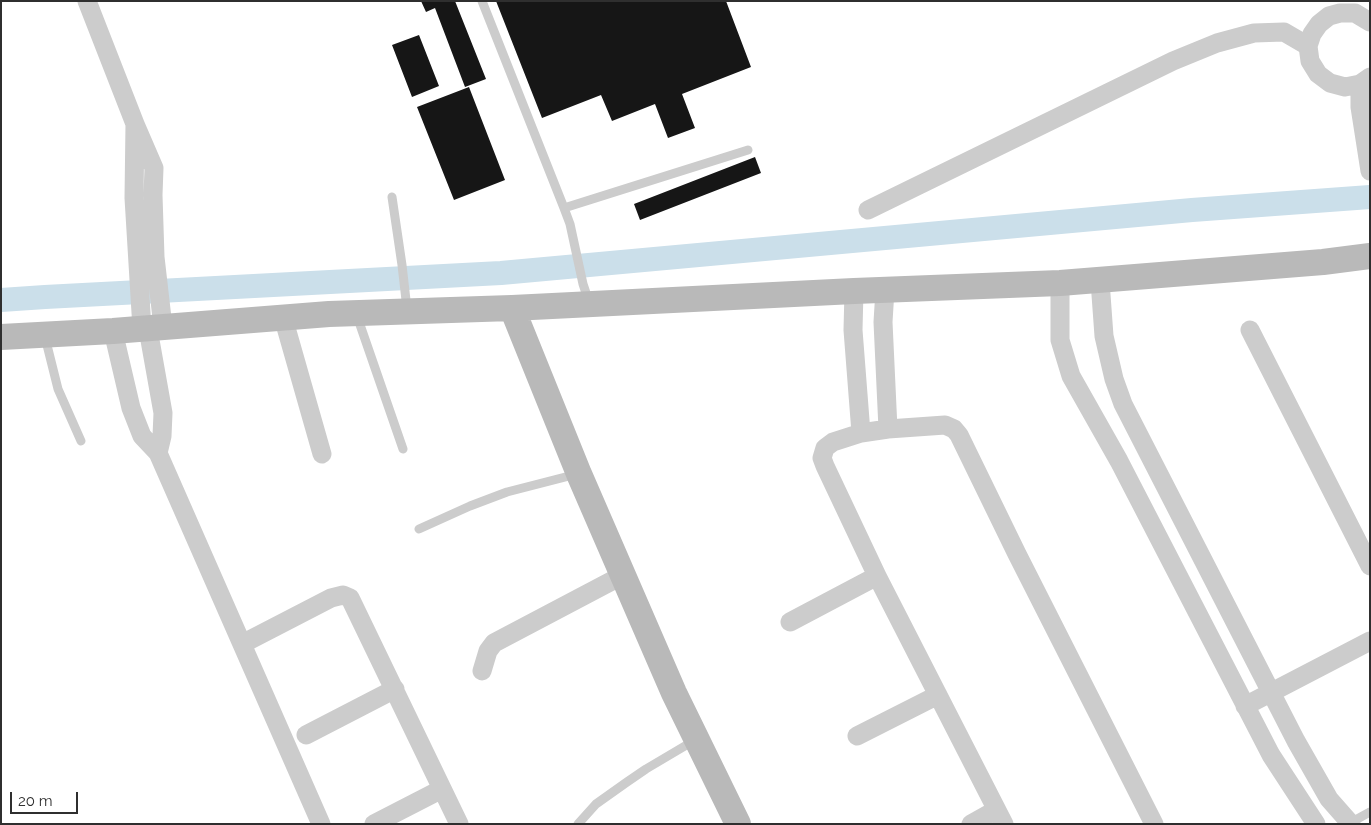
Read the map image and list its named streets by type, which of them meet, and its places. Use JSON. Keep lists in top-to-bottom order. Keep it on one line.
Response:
{"scale_bar":"20 m"}
